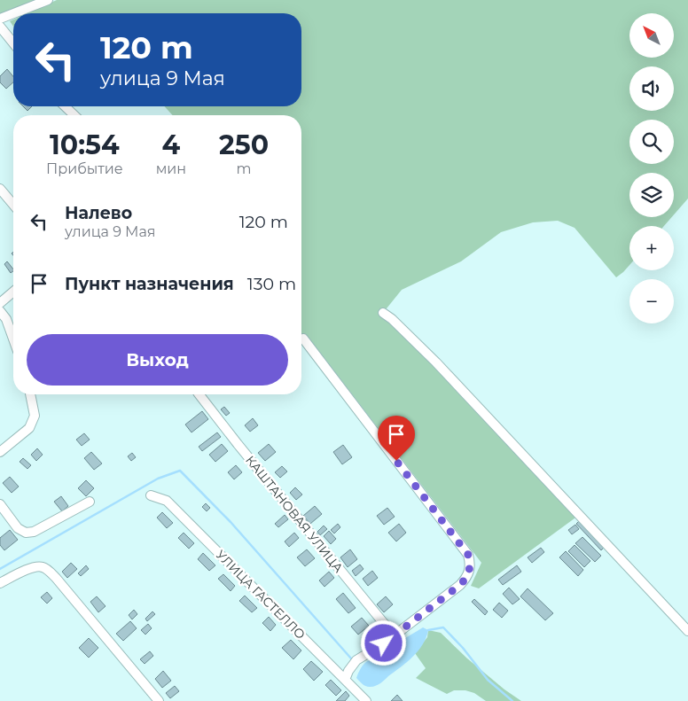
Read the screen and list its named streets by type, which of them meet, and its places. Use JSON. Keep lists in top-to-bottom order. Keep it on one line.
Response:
{"streets":{"street":["КАШТАНОВАЯ УЛИЦА","УЛИЦА ГАСТЕЛЛО"]},"north":"top left","page":{"map_buttons":["+","−"],"turn":["120 m","улица 9 Мая"],"eta":["10:54","Прибытие","4","мин","250","m"],"list":[{"name":"Налево","note":"улица 9 Мая","value":"120 m"},{"name":"Пункт назначения","value":"130 m"}],"buttons":"Выход"}}
